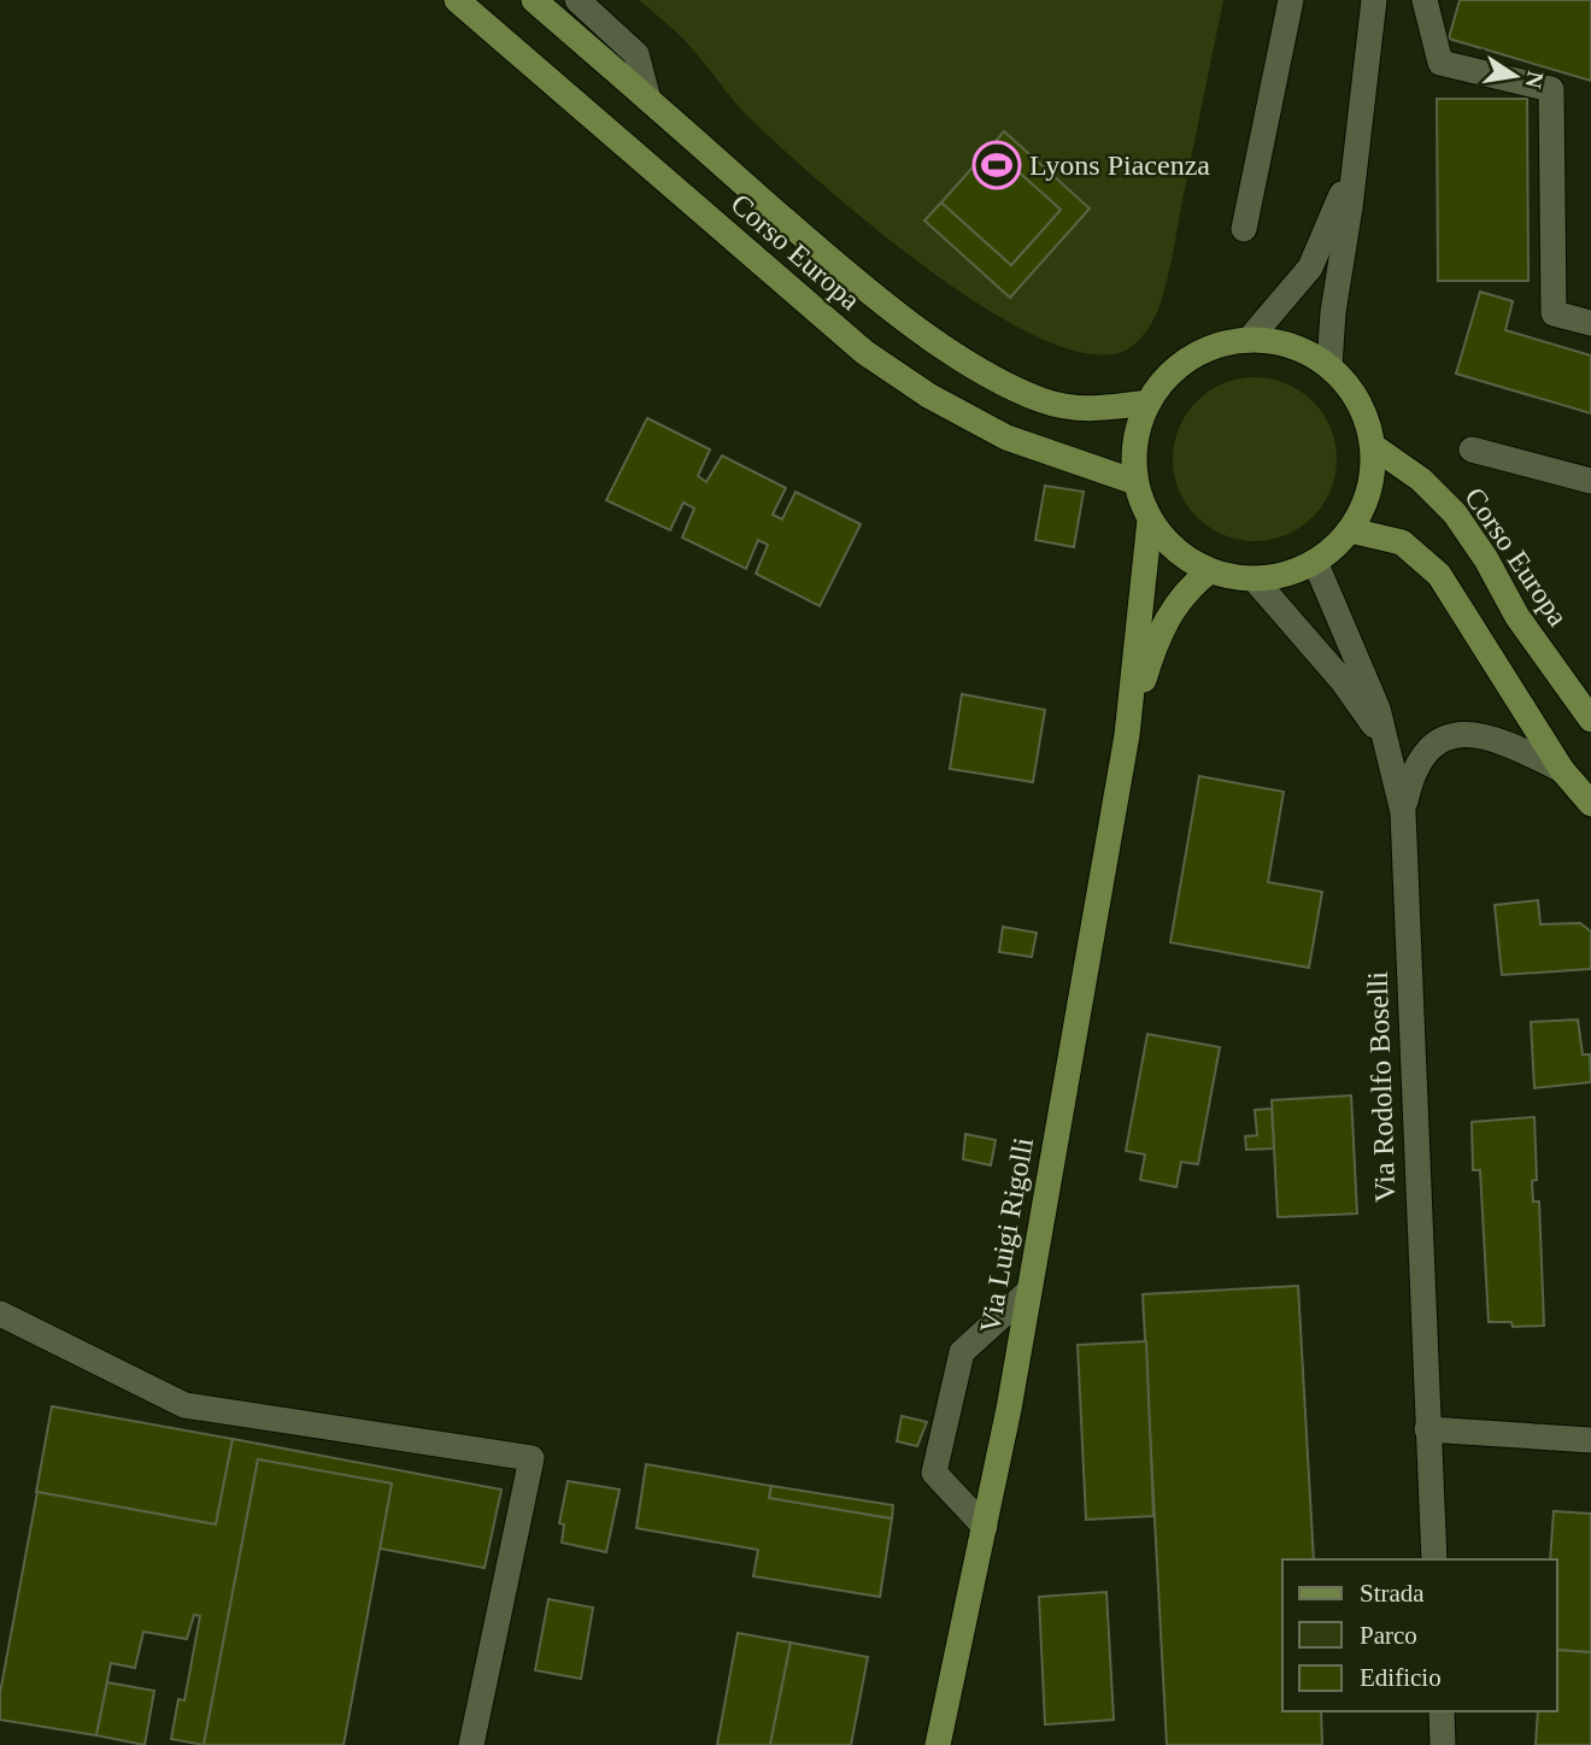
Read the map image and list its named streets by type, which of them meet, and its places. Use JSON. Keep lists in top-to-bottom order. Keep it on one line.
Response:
{"streets":{"main road":["Corso Europa","Via Luigi Rigolli"],"street":["Via Rodolfo Boselli"]},"crossings":[["Corso Europa","Via Rodolfo Boselli"],["Corso Europa","Via Luigi Rigolli"],["Via Rodolfo Boselli","Via Luigi Rigolli"]],"places":{"sports":["Lyons Piacenza"]},"legend":["Strada","Parco","Edificio"],"north":"right"}
